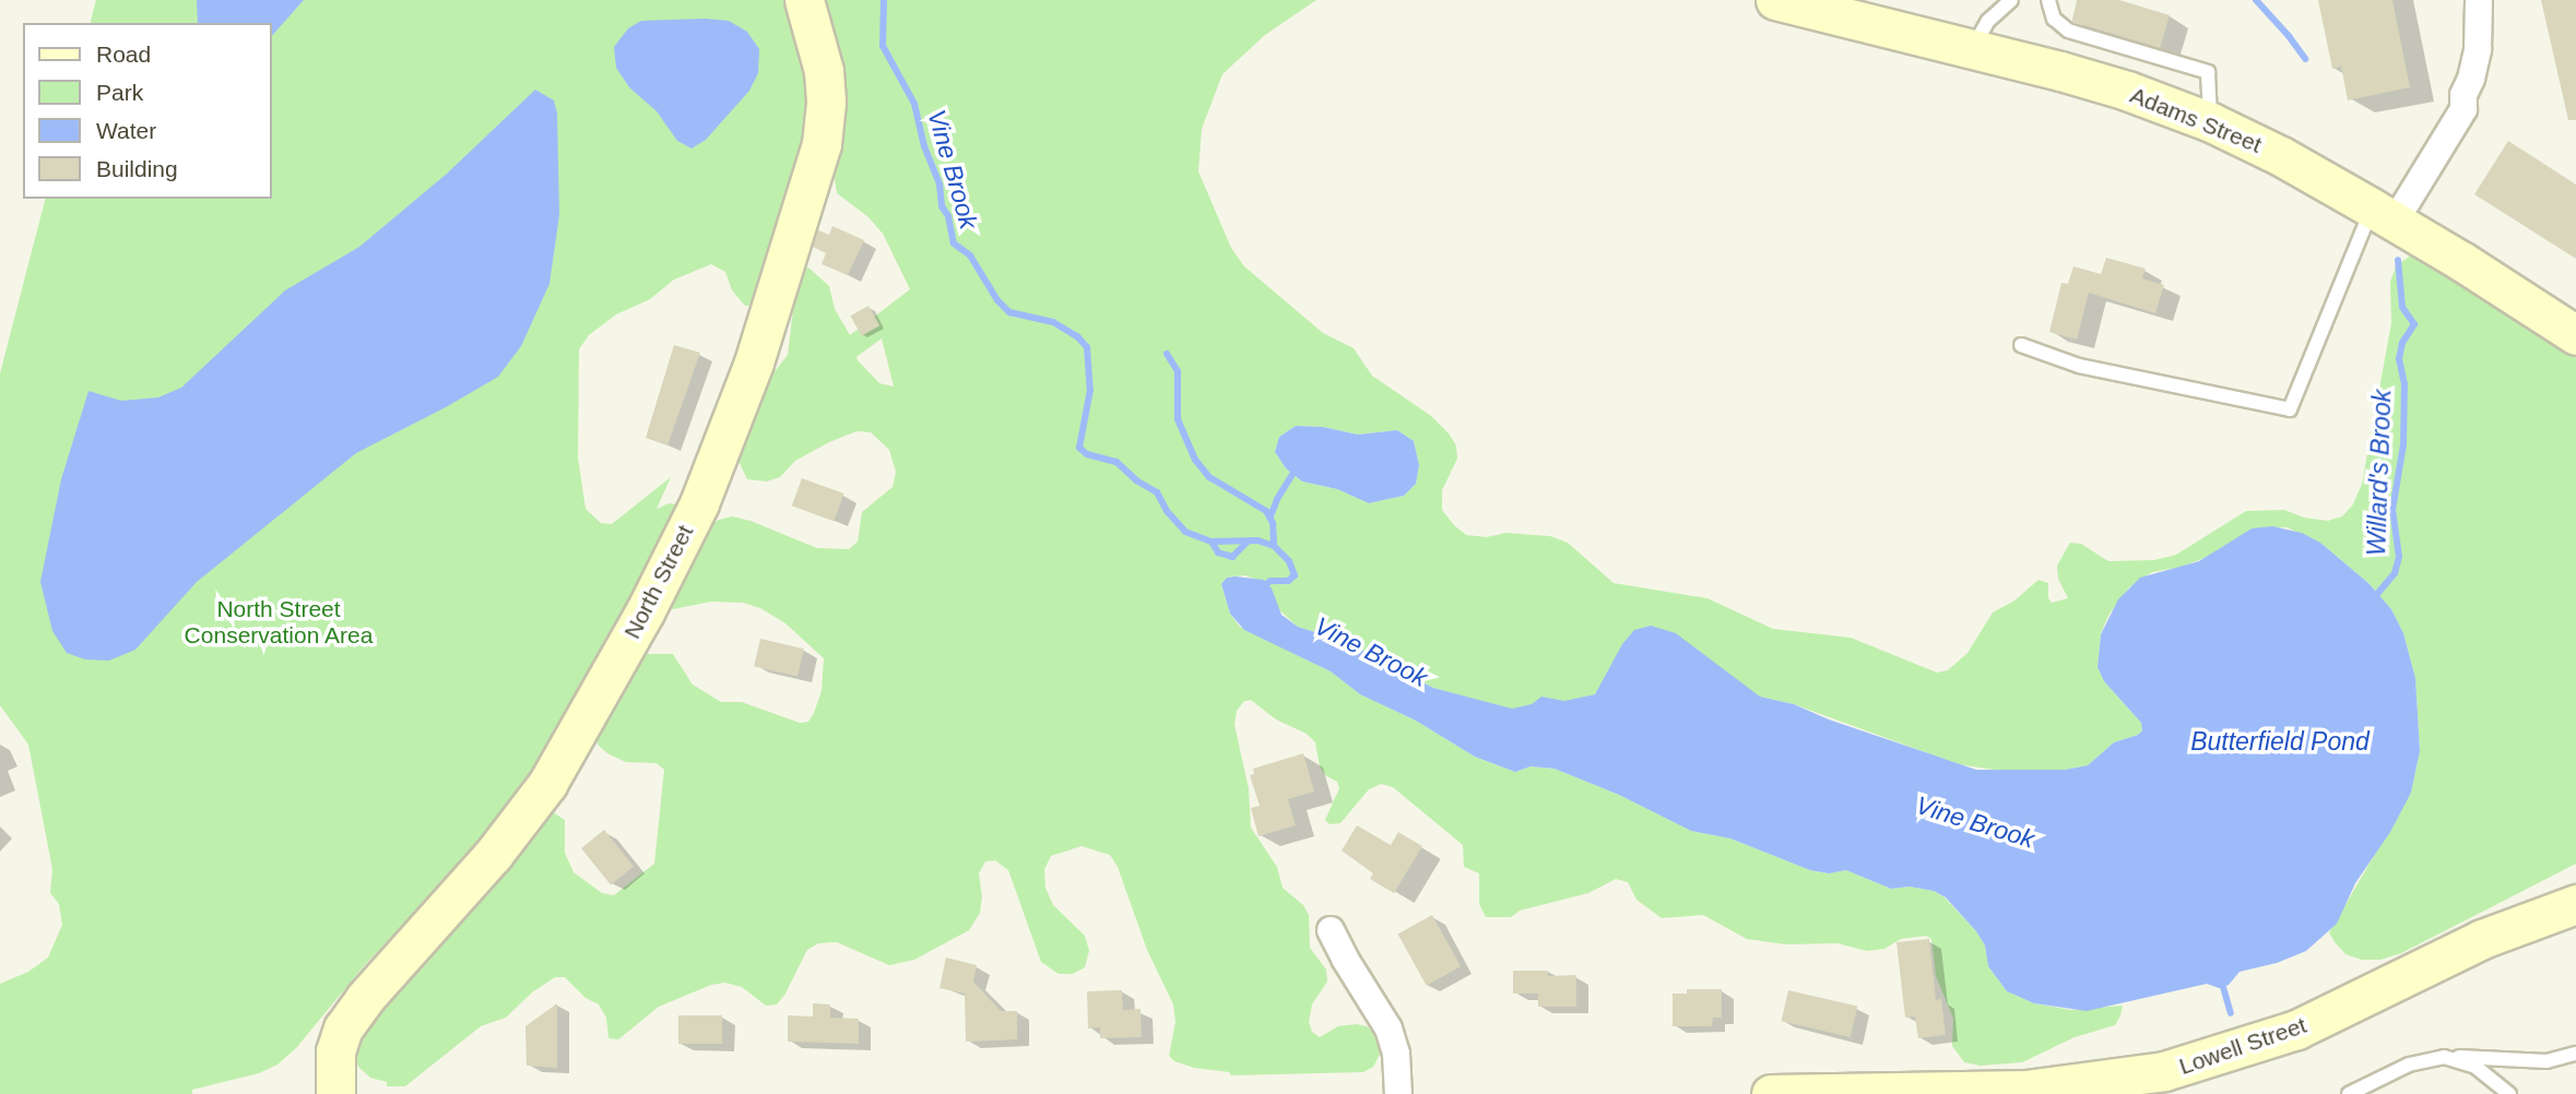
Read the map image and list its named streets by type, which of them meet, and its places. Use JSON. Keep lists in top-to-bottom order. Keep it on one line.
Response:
{"streets":{"main road":["Adams Street","North Street","Lowell Street"]},"water":["Vine Brook","Willard's Brook","Butterfield Pond"],"parks":["North Street Conservation Area"],"legend":["Road","Park","Water","Building"]}
